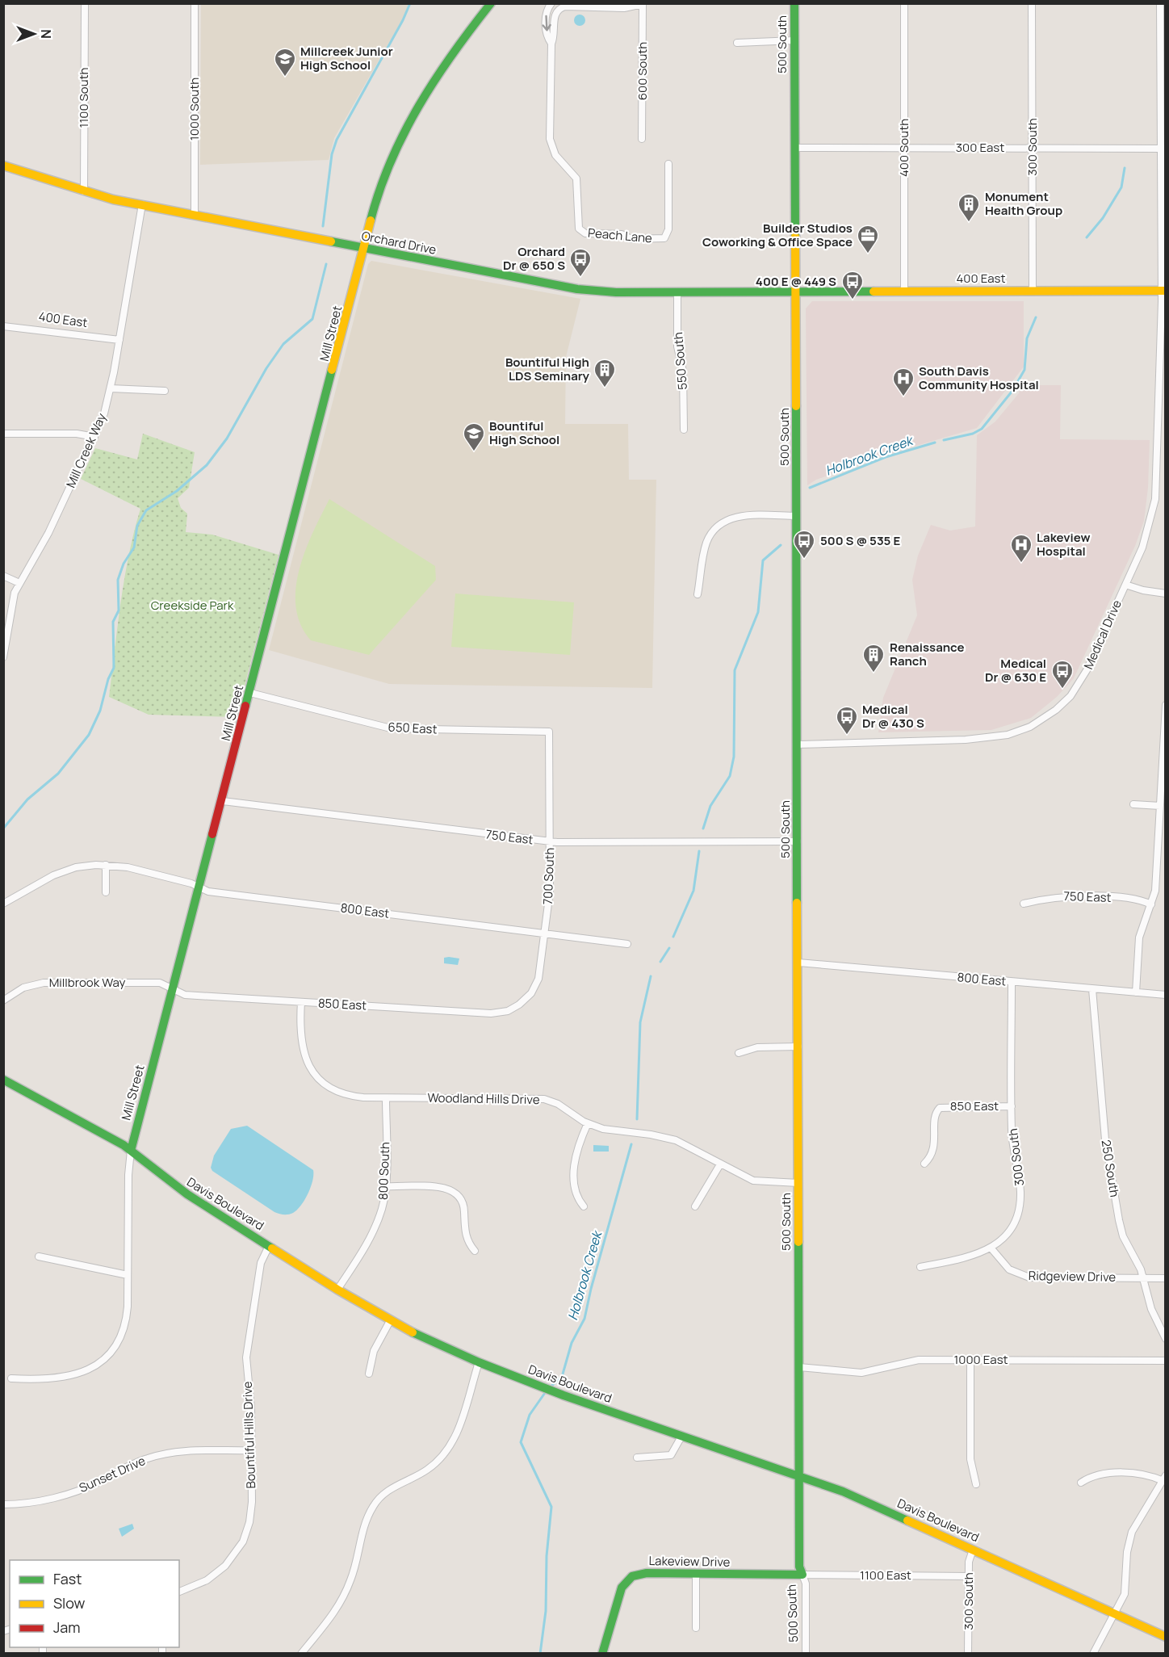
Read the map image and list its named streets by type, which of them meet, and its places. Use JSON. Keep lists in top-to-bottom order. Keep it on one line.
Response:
{"streets":{"street":["500 South","600 South","1100 South","1000 South","300 South","400 South","300 East","Peach Lane","Orchard Drive","400 East","Mill Street","550 South","Mill Creek Way","Medical Drive","650 East","750 East","700 South","800 East","Millbrook Way","850 East","Woodland Hills Drive","250 South","800 South","Davis Boulevard","Ridgeview Drive","1000 East","Bountiful Hills Drive","Sunset Drive","Lakeview Drive","1100 East"]},"crossings":[["500 South","300 East"],["500 South","Orchard Drive"],["500 South","400 East"],["500 South","Medical Drive"],["500 South","750 East"],["500 South","800 East"],["500 South","Woodland Hills Drive"],["500 South","Davis Boulevard"],["500 South","1000 East"],["500 South","Lakeview Drive"],["500 South","1100 East"],["600 South","Peach Lane"],["1100 South","Orchard Drive"],["1000 South","Orchard Drive"],["300 South","300 East"],["300 South","400 East"],["300 South","800 East"],["300 South","850 East"],["300 South","Davis Boulevard"],["300 South","Ridgeview Drive"],["300 South","1100 East"],["400 South","300 East"],["400 South","400 East"],["300 East","Medical Drive"],["Orchard Drive","400 East"],["Orchard Drive","Mill Street"],["Orchard Drive","550 South"],["Orchard Drive","Mill Creek Way"],["400 East","Mill Creek Way"],["400 East","Medical Drive"],["Mill Street","650 East"],["Mill Street","750 East"],["Mill Street","800 East"],["Mill Street","Millbrook Way"],["Mill Street","850 East"],["Mill Street","Davis Boulevard"],["650 East","700 South"],["750 East","700 South"],["700 South","800 East"],["700 South","850 East"],["800 East","250 South"],["Millbrook Way","850 East"],["850 East","Woodland Hills Drive"],["Woodland Hills Drive","800 South"],["250 South","Ridgeview Drive"],["800 South","Davis Boulevard"],["Davis Boulevard","Bountiful Hills Drive"],["Bountiful Hills Drive","Sunset Drive"],["Lakeview Drive","1100 East"]],"water":["Holbrook Creek"],"parks":["Creekside Park"],"places":{"school or university":["Millcreek Junior High School","Bountiful High School"],"building":["Monument Health Group","Bountiful High LDS Seminary","Renaissance Ranch"],"office":["Builder Studios Coworking & Office Space"],"bus stop":["Orchard Dr @ 650 S","400 E @ 449 S","500 S @ 535 E","Medical Dr @ 630 E","Medical Dr @ 430 S"],"hospital":["South Davis Community Hospital","Lakeview Hospital"]},"legend":["Fast","Slow","Jam"],"north":"right"}
